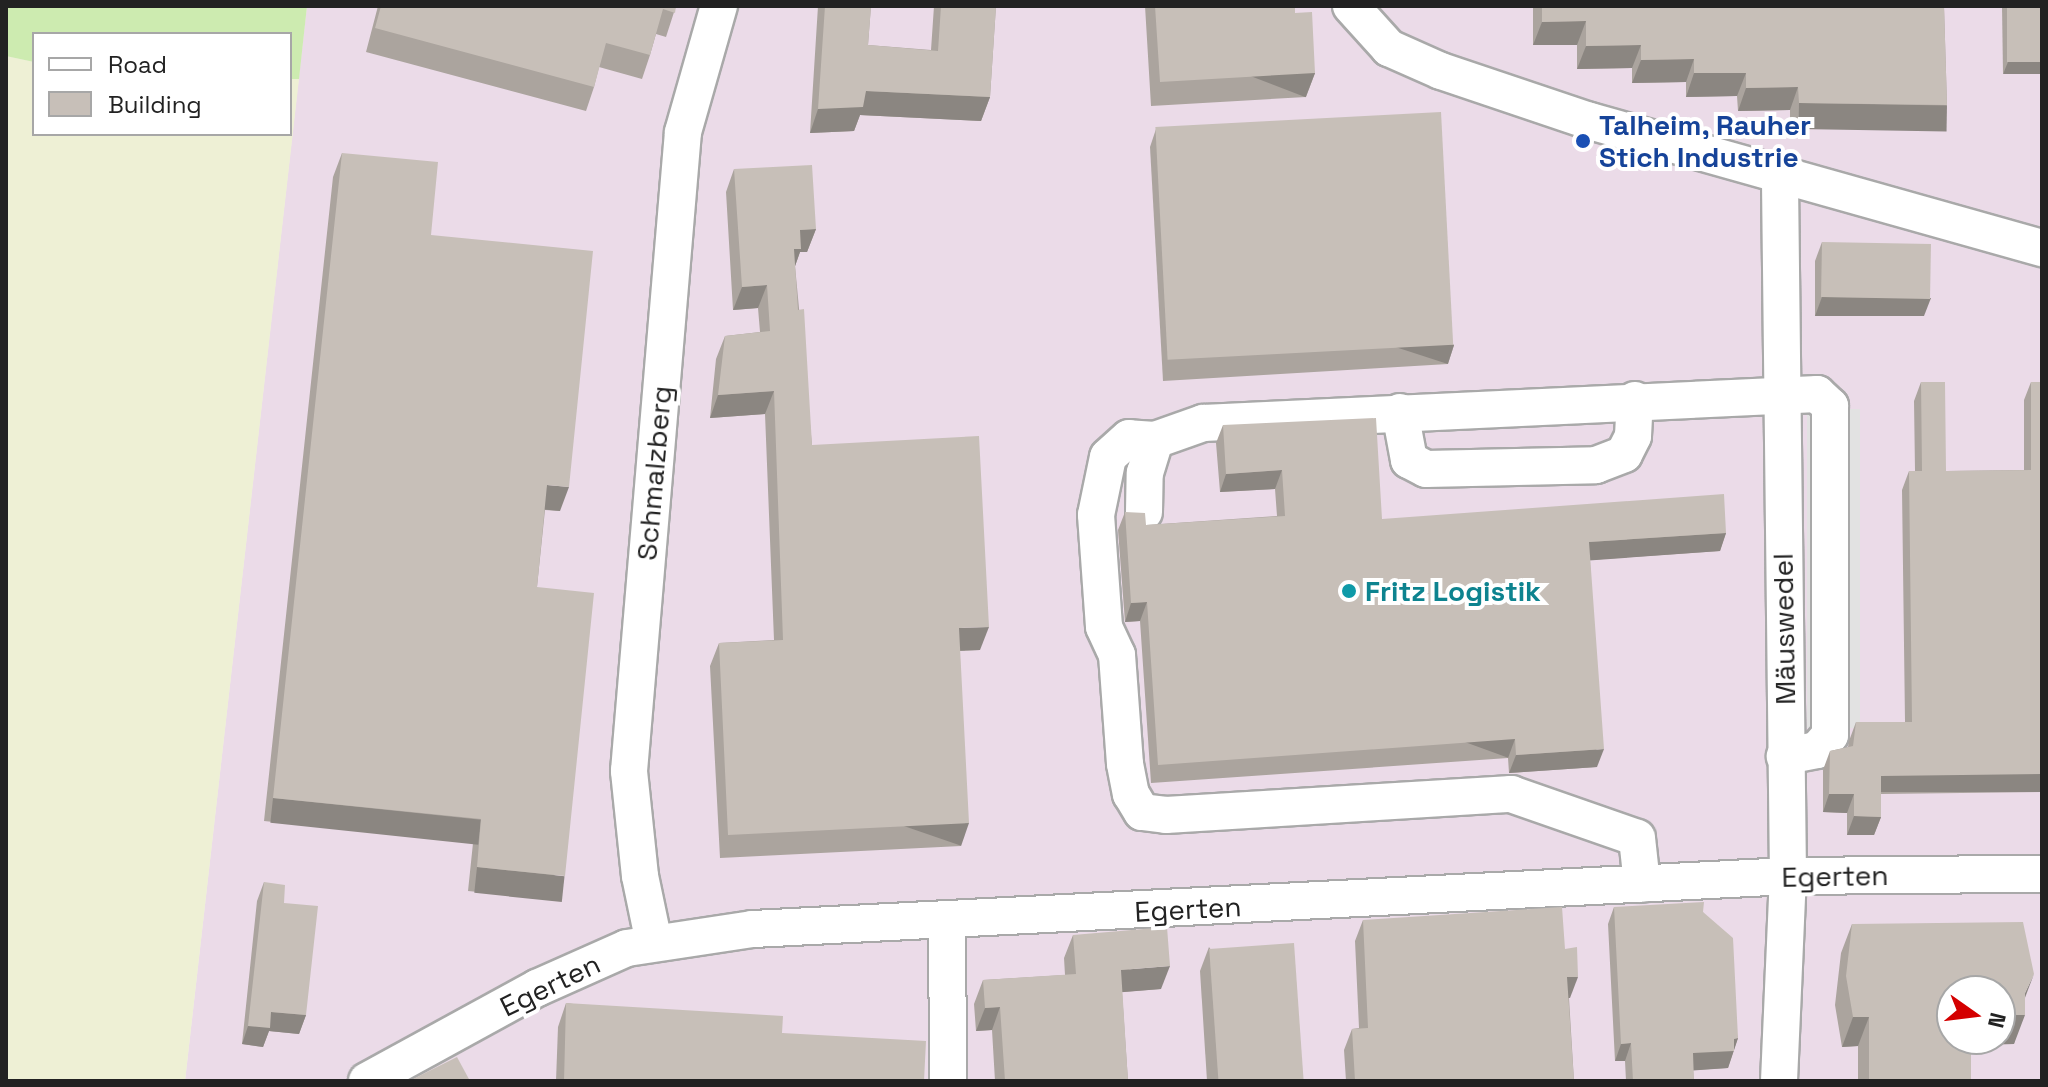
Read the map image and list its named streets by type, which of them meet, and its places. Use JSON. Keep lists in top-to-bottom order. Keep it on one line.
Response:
{"streets":{"street":["Schmalzberg","Mäuswedel","Egerten"]},"crossings":[["Schmalzberg","Egerten"],["Mäuswedel","Egerten"]],"places":["Talheim, Rauher Stich Industrie","Fritz Logistik"],"legend":["Road","Building"],"north":"right"}
